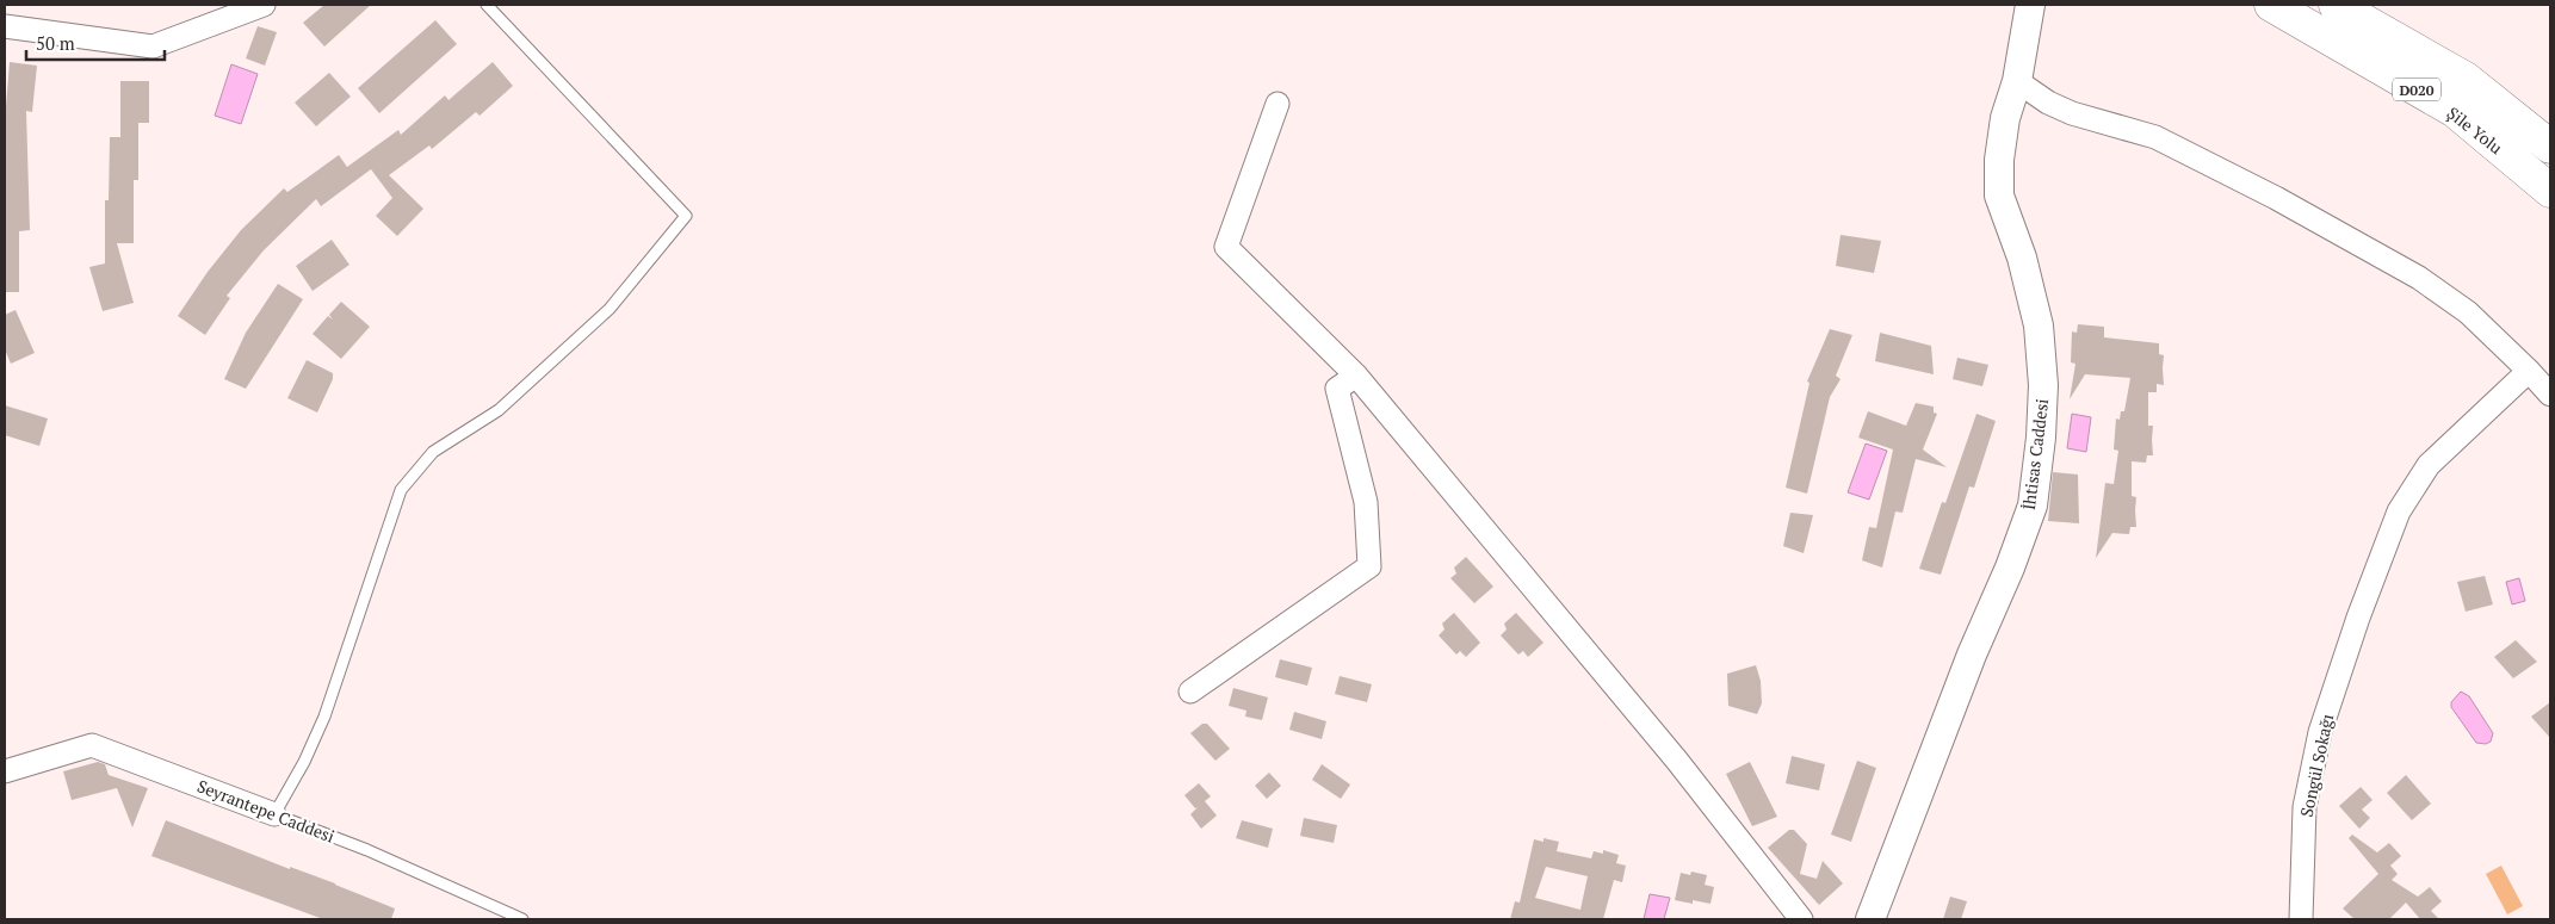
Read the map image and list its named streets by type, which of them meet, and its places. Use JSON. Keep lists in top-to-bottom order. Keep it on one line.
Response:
{"streets":{"highway":["D020","Şile Yolu"],"street":["İhtisas Caddesi","Songül Sokağı","Seyrantepe Caddesi"]},"scale_bar":"50 m"}
